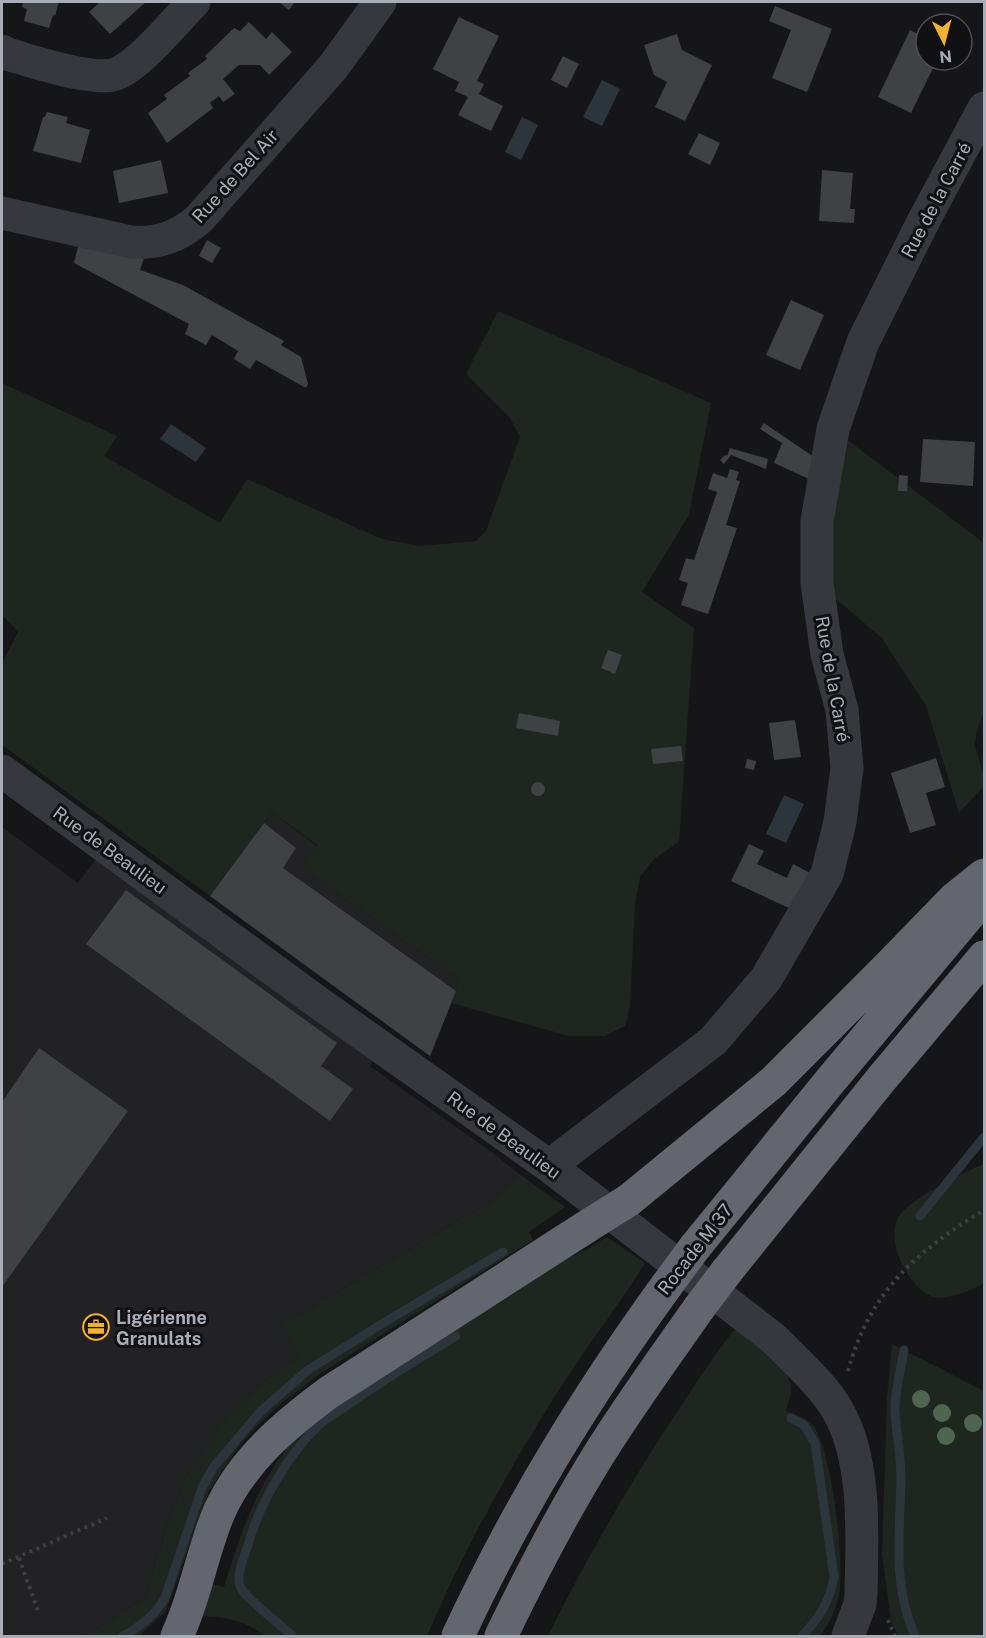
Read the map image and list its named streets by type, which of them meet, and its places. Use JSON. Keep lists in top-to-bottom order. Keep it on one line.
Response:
{"streets":{"highway":["Rocade M 37"],"street":["Rue de Bel Air","Rue de la Carré","Rue de Beaulieu"]},"crossings":[["Rue de la Carré","Rue de Beaulieu"]],"places":{"office":["Ligérienne Granulats"]},"north":"bottom"}
